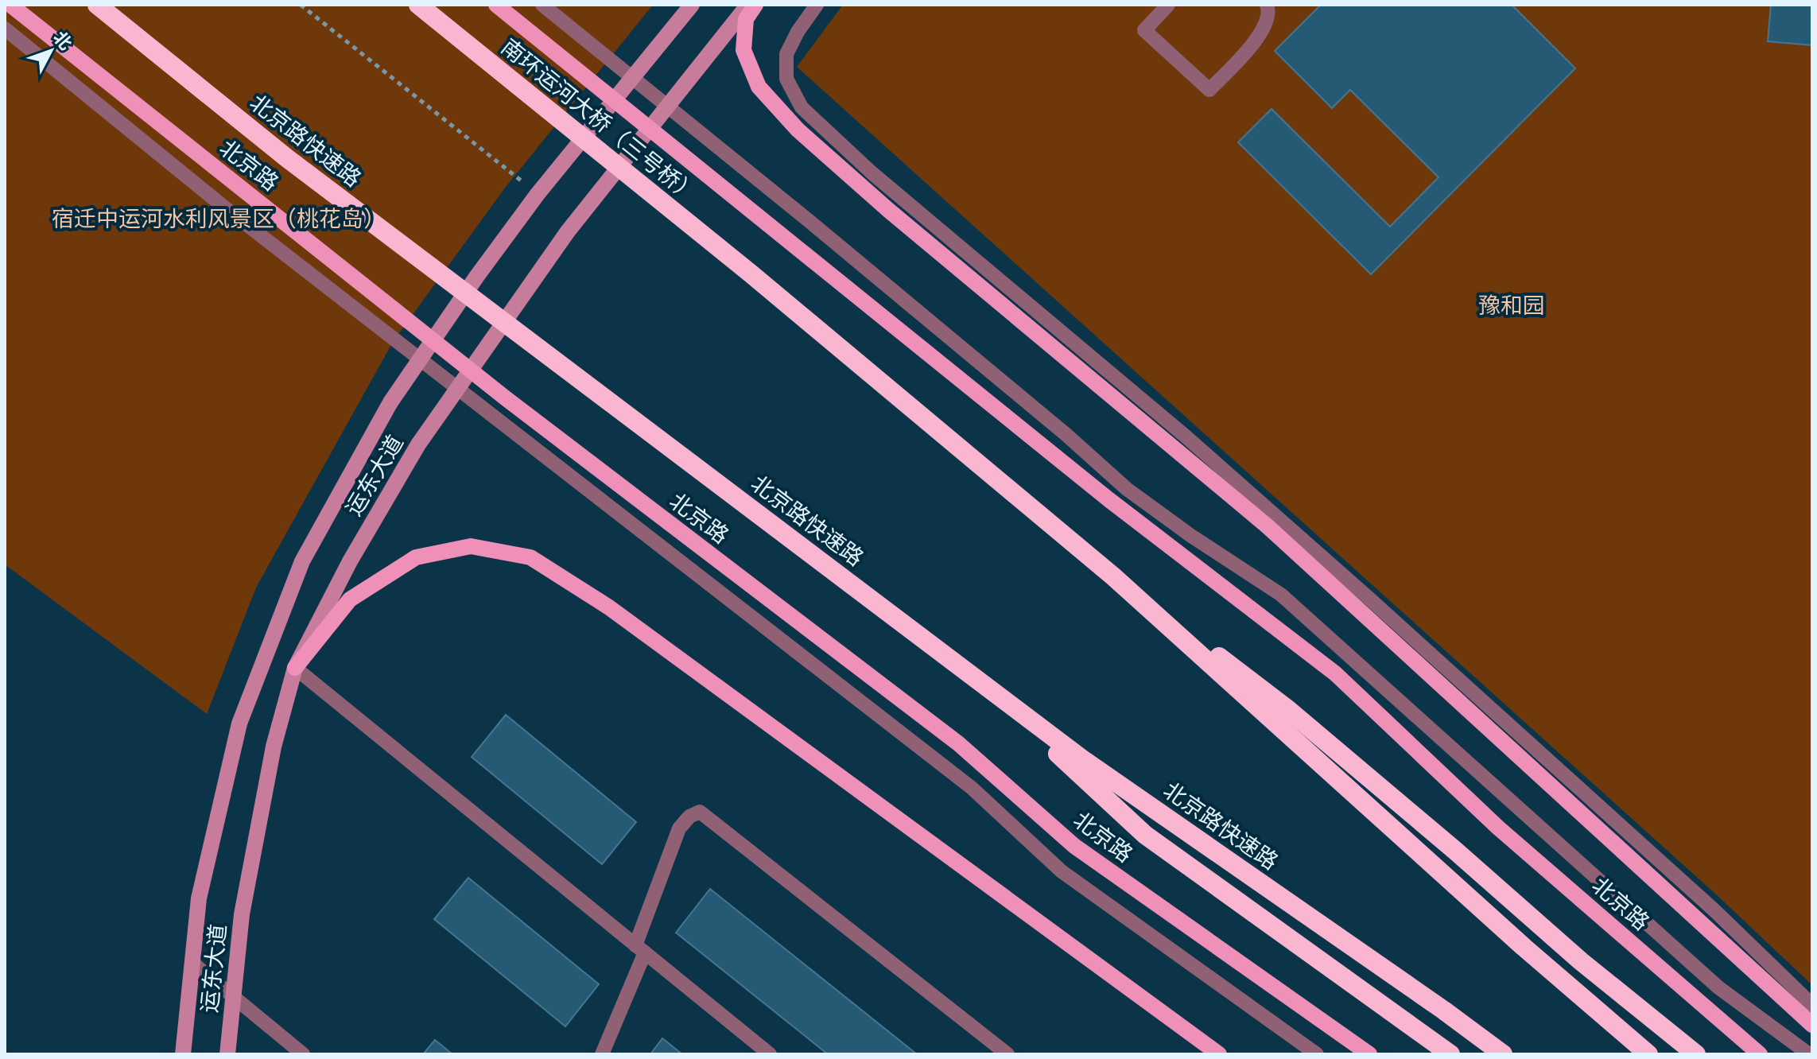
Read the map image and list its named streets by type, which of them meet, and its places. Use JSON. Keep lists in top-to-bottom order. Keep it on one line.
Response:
{"streets":{"highway":["南环运河大桥（三号桥）","北京路快速路"],"main road":["北京路","运东大道"]},"crossings":[["南环运河大桥（三号桥）","北京路"]],"parks":["宿迁中运河水利风景区（桃花岛）","豫和园"],"north":"top right"}
